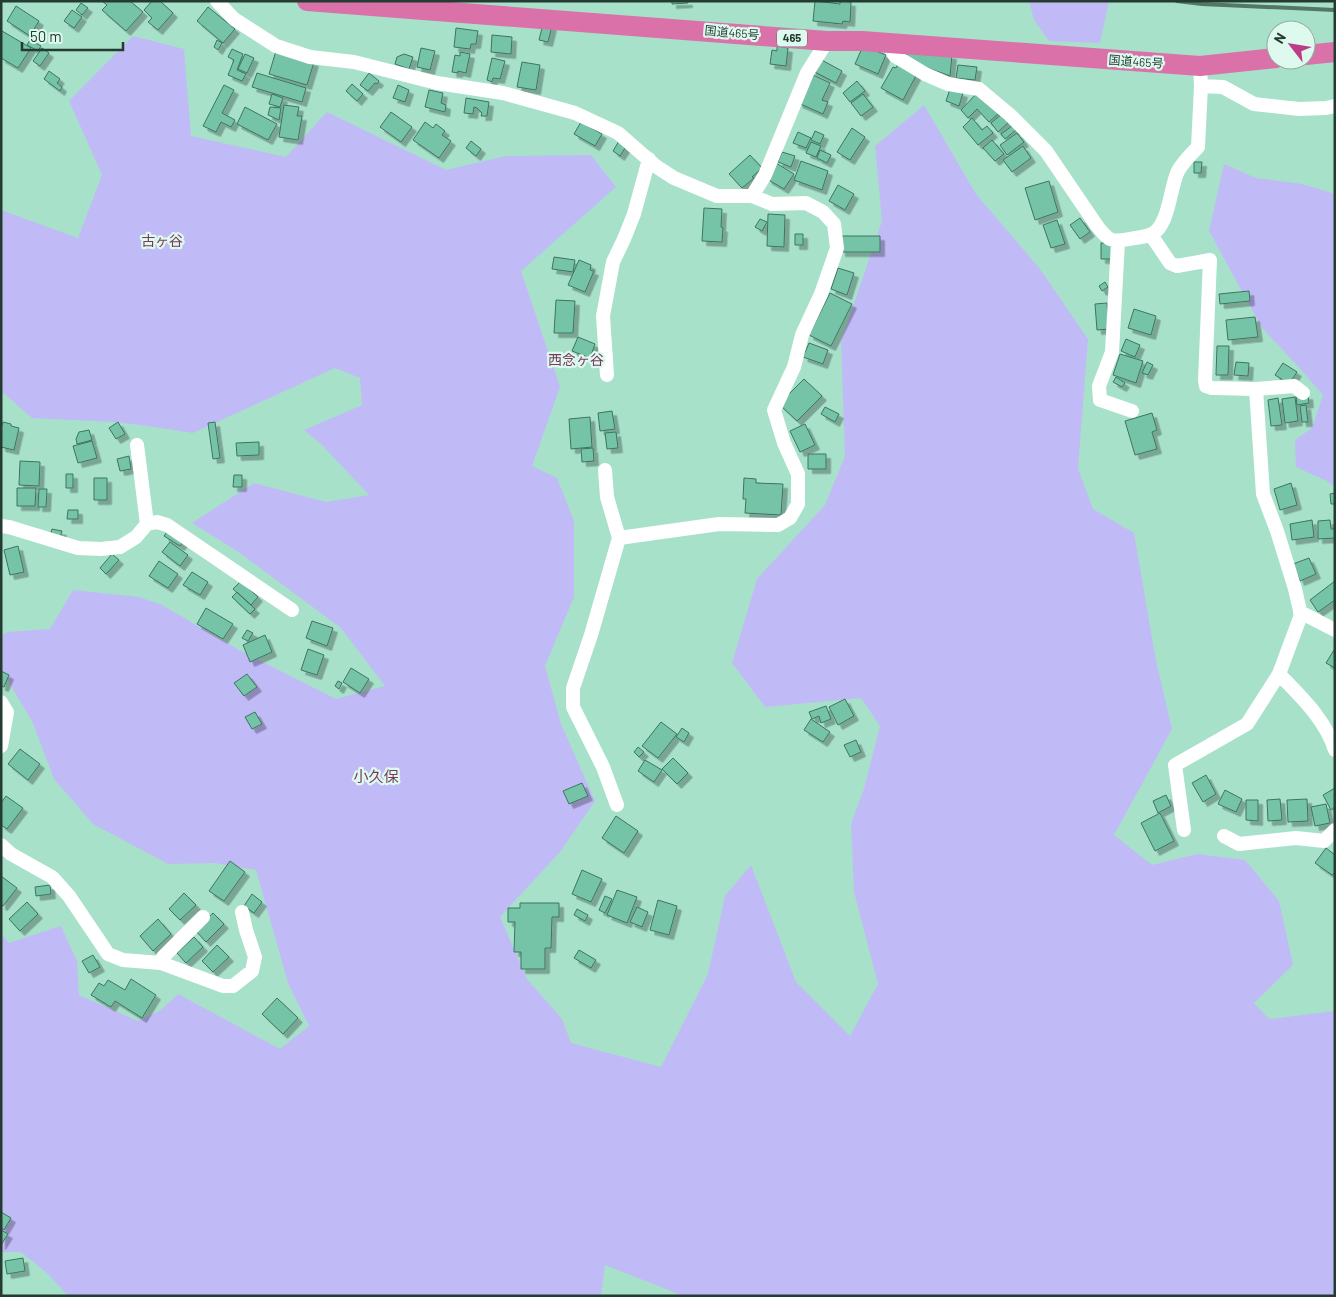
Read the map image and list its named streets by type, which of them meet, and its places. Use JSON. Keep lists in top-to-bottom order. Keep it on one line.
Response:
{"streets":{"highway":["国道465号","465"]},"districts":["古ヶ谷","西念ヶ谷","小久保"],"scale_bar":"50 m","north":"top left"}
